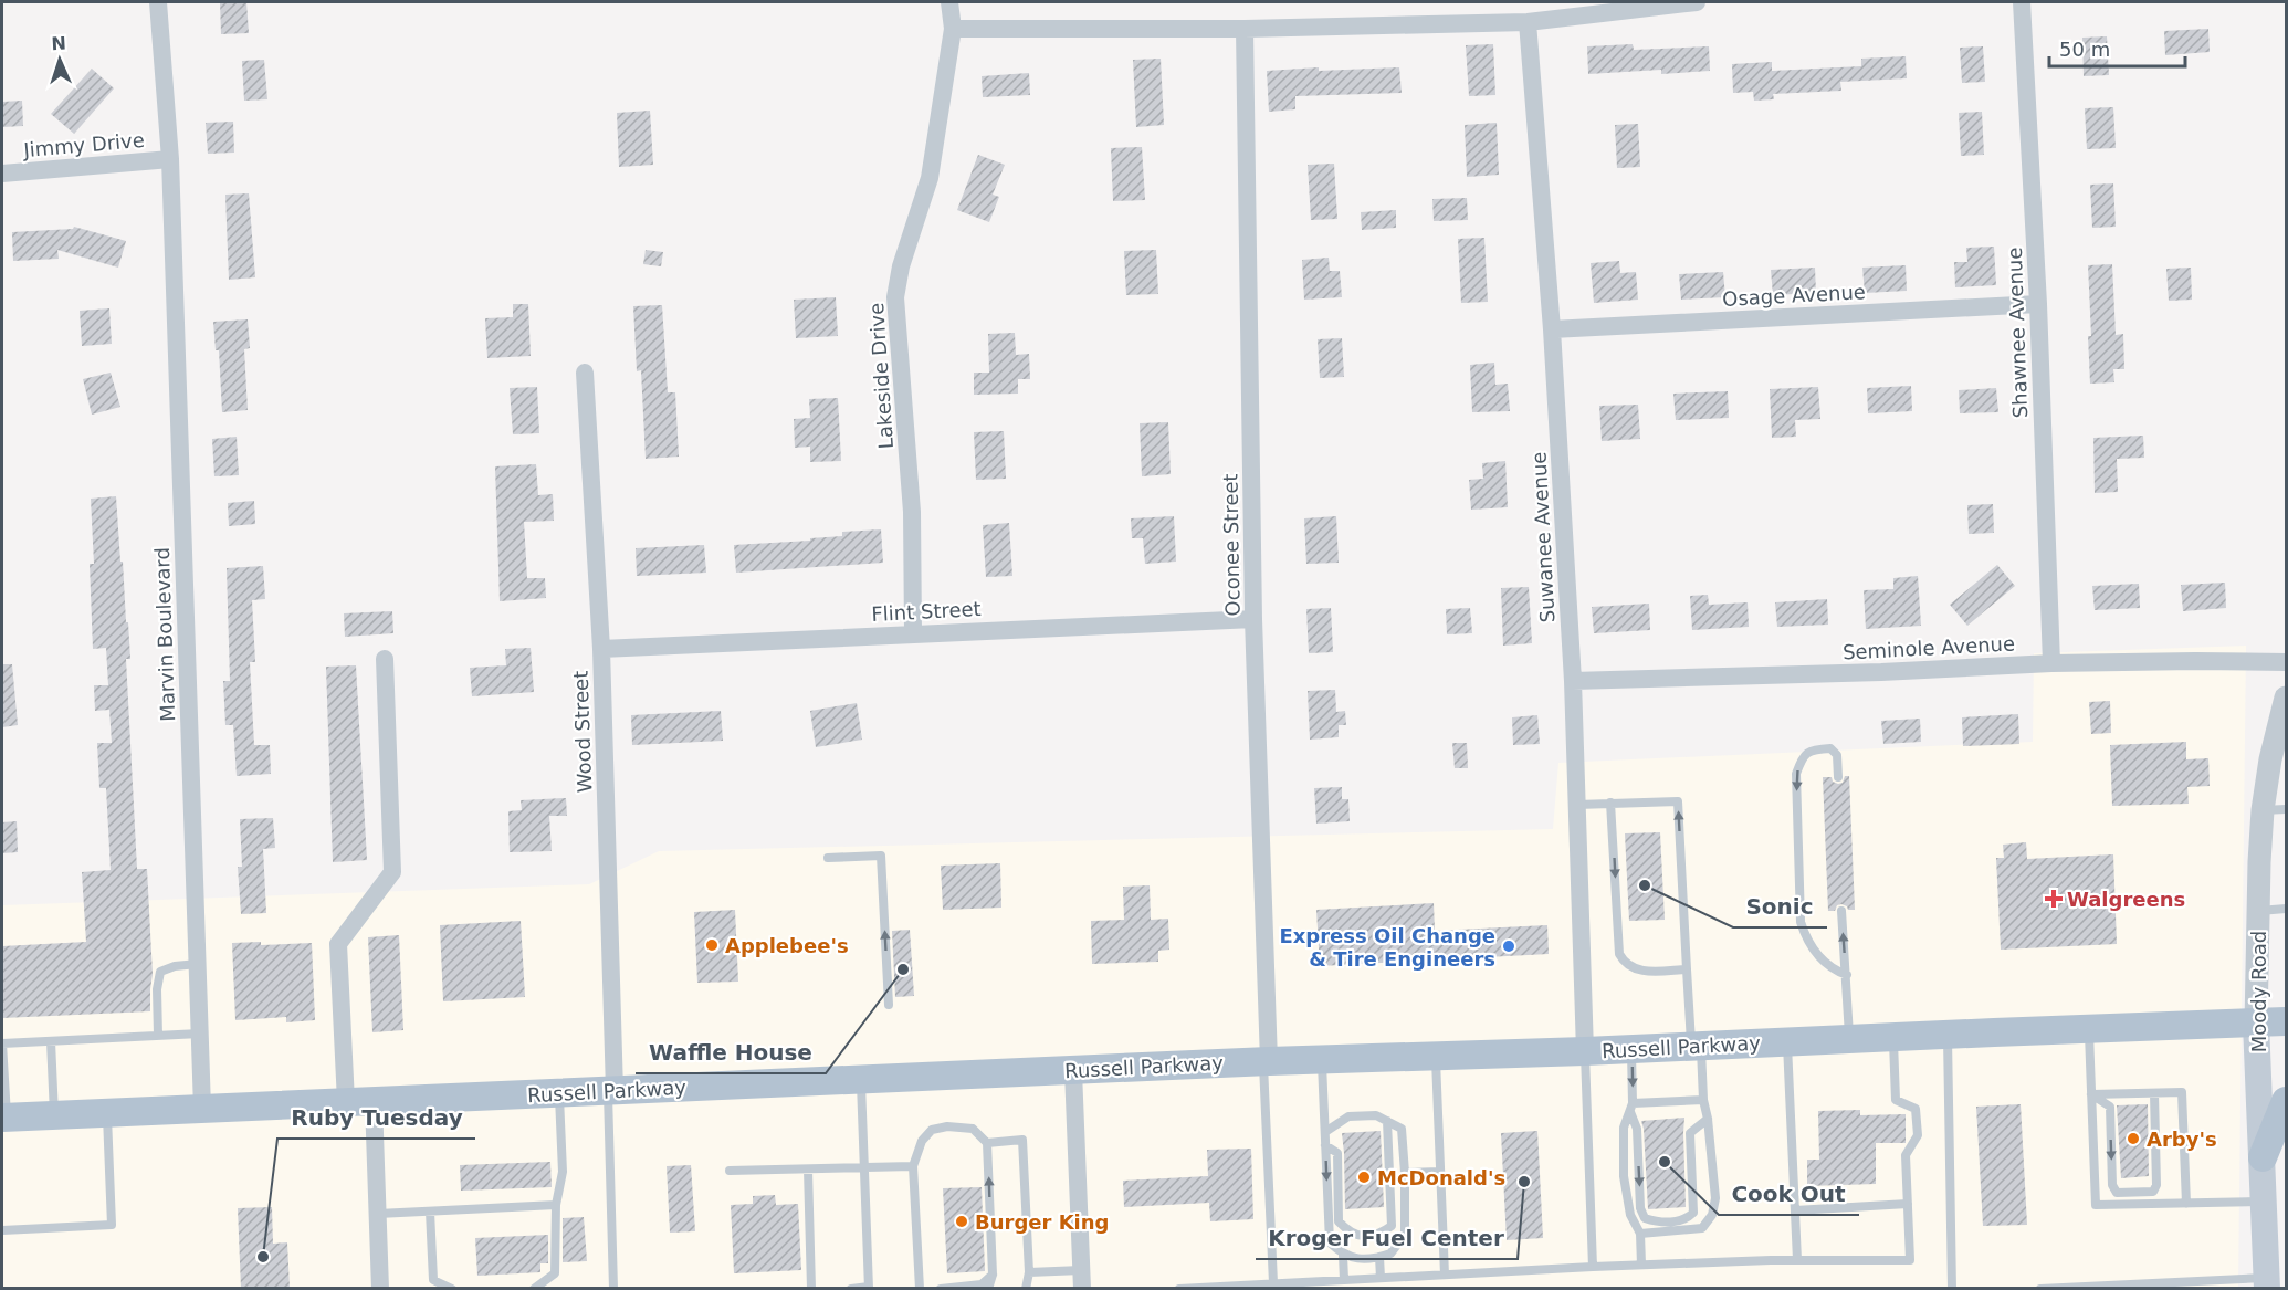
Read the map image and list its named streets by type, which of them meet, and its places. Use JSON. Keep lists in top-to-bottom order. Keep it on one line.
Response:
{"streets":{"main road":["Moody Road","Russell Parkway"],"street":["Jimmy Drive","Osage Avenue","Shawnee Avenue","Lakeside Drive","Suwanee Avenue","Oconee Street","Flint Street","Marvin Boulevard","Seminole Avenue","Wood Street"]},"crossings":[["Jimmy Drive","Marvin Boulevard"],["Osage Avenue","Shawnee Avenue"],["Osage Avenue","Suwanee Avenue"],["Shawnee Avenue","Seminole Avenue"],["Lakeside Drive","Flint Street"],["Suwanee Avenue","Seminole Avenue"],["Suwanee Avenue","Russell Parkway"],["Oconee Street","Flint Street"],["Oconee Street","Russell Parkway"],["Flint Street","Wood Street"],["Marvin Boulevard","Russell Parkway"],["Wood Street","Russell Parkway"],["Moody Road","Russell Parkway"]],"places":{"other":["Sonic","Applebee's","Express Oil Change & Tire Engineers","Waffle House","Arby's","Cook Out","McDonald's","Kroger Fuel Center","Burger King","Ruby Tuesday"],"health":["Walgreens"]},"scale_bar":"50 m","north":"top"}
